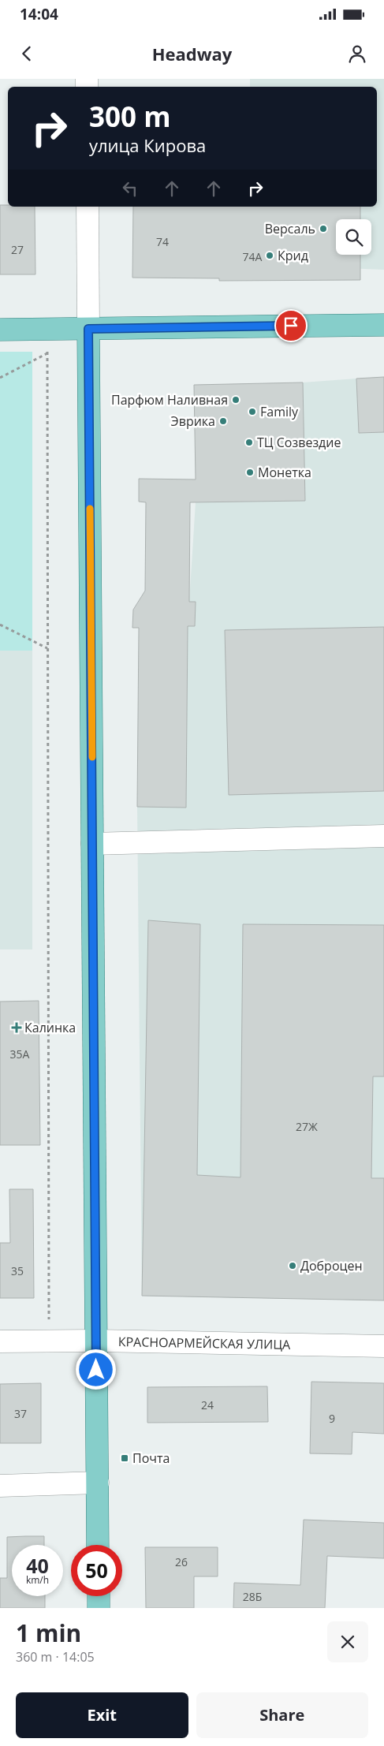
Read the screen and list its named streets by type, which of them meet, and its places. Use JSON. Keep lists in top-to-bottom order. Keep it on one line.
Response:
{"streets":{"street":["КРАСНОАРМЕЙСКАЯ УЛИЦА"]},"places":{"other":["Версаль","Крид","Парфюм Наливная","Family","Эврика","ТЦ Созвездие","Монетка","Доброцен"],"health":["Калинка"],"transit":["Почта"]},"house_numbers":["74","27","74А","35А","27Ж","35","24","37","9","26","28Б"],"page":{"status":"14:04","header":"Headway","turn":["300 m","улица Кирова"],"speed":"40 km/h","limit":"50","heading":["1 min","360 m · 14:05"],"buttons":["Exit","Share"]}}
